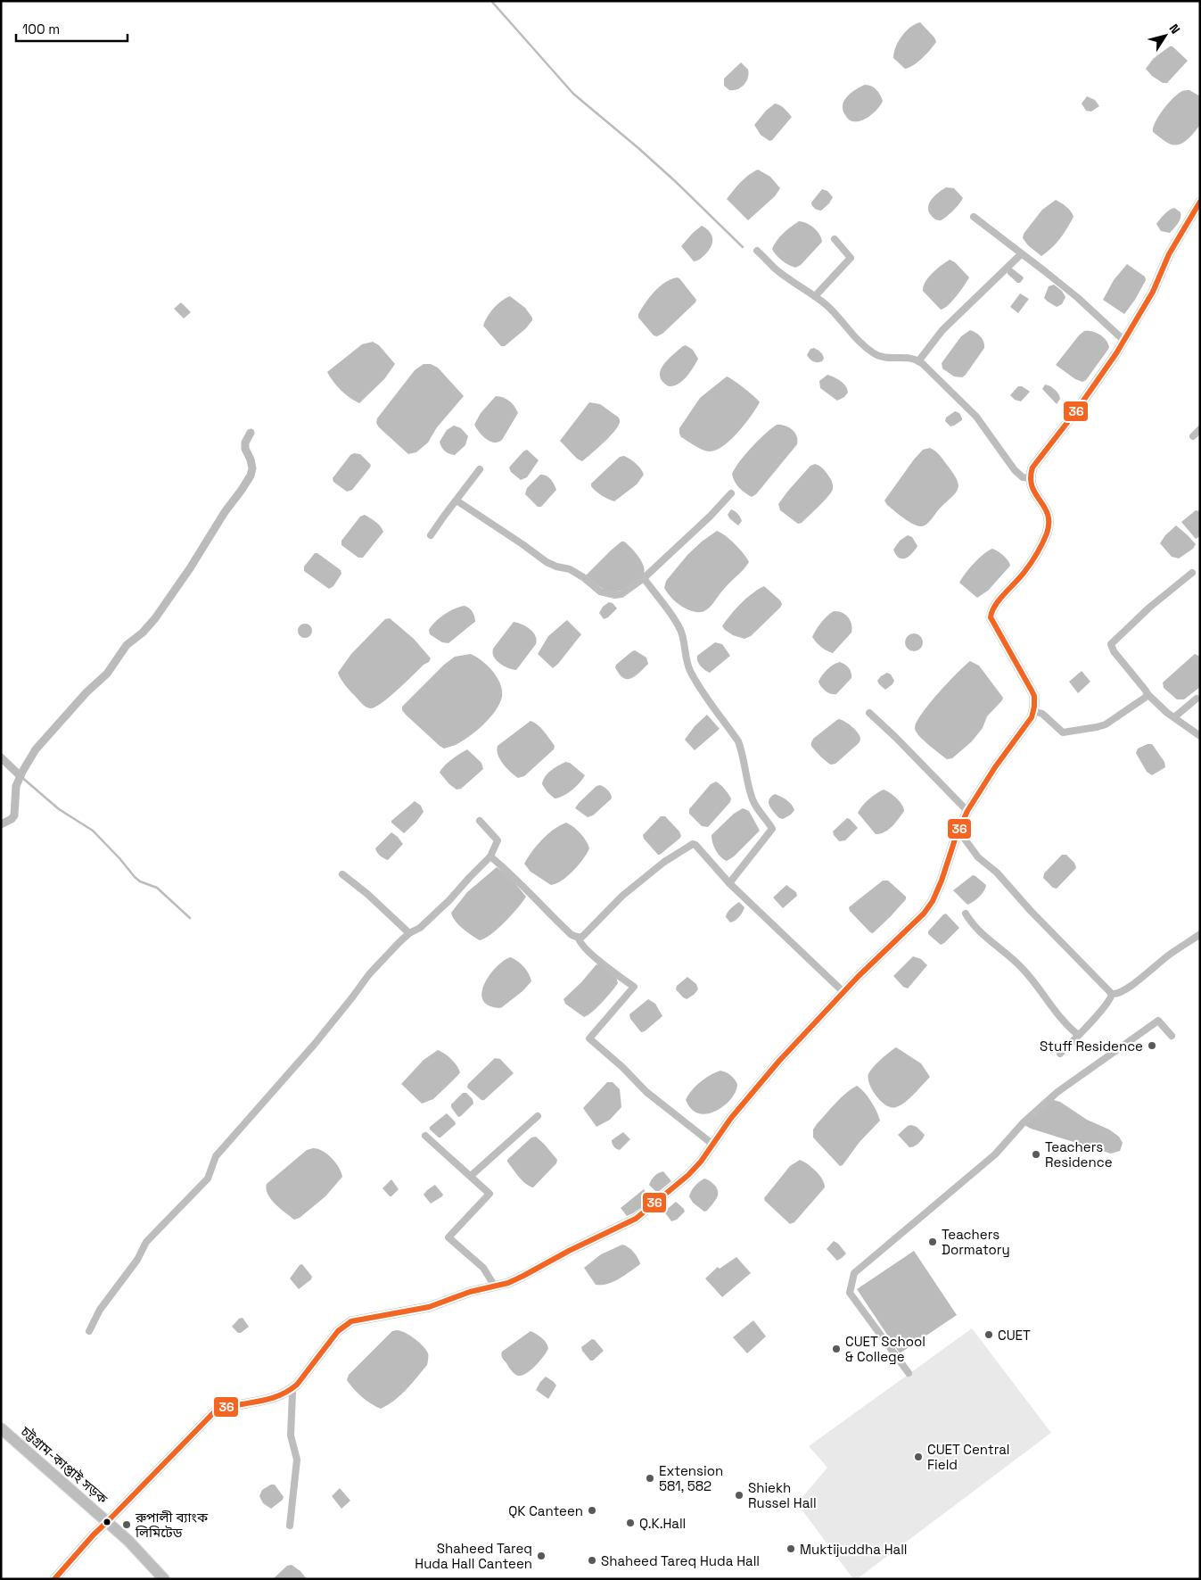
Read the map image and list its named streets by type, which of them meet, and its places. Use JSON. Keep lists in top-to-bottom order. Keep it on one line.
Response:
{"streets":{"main road":["চট্টগ্রাম-কাপ্তাই সড়ক"]},"places":["Stuff Residence","Teachers Residence","Teachers Dormatory","CUET","CUET School & College","CUET Central Field","Extension 581, 582","Shiekh Russel Hall","QK Canteen","Q.K.Hall","রুপালী ব্যাংক লিমিটেড","Muktijuddha Hall","Shaheed Tareq Huda Hall Canteen","Shaheed Tareq Huda Hall"],"lines":["transit line 36"],"scale_bar":"100 m","north":"top right"}
